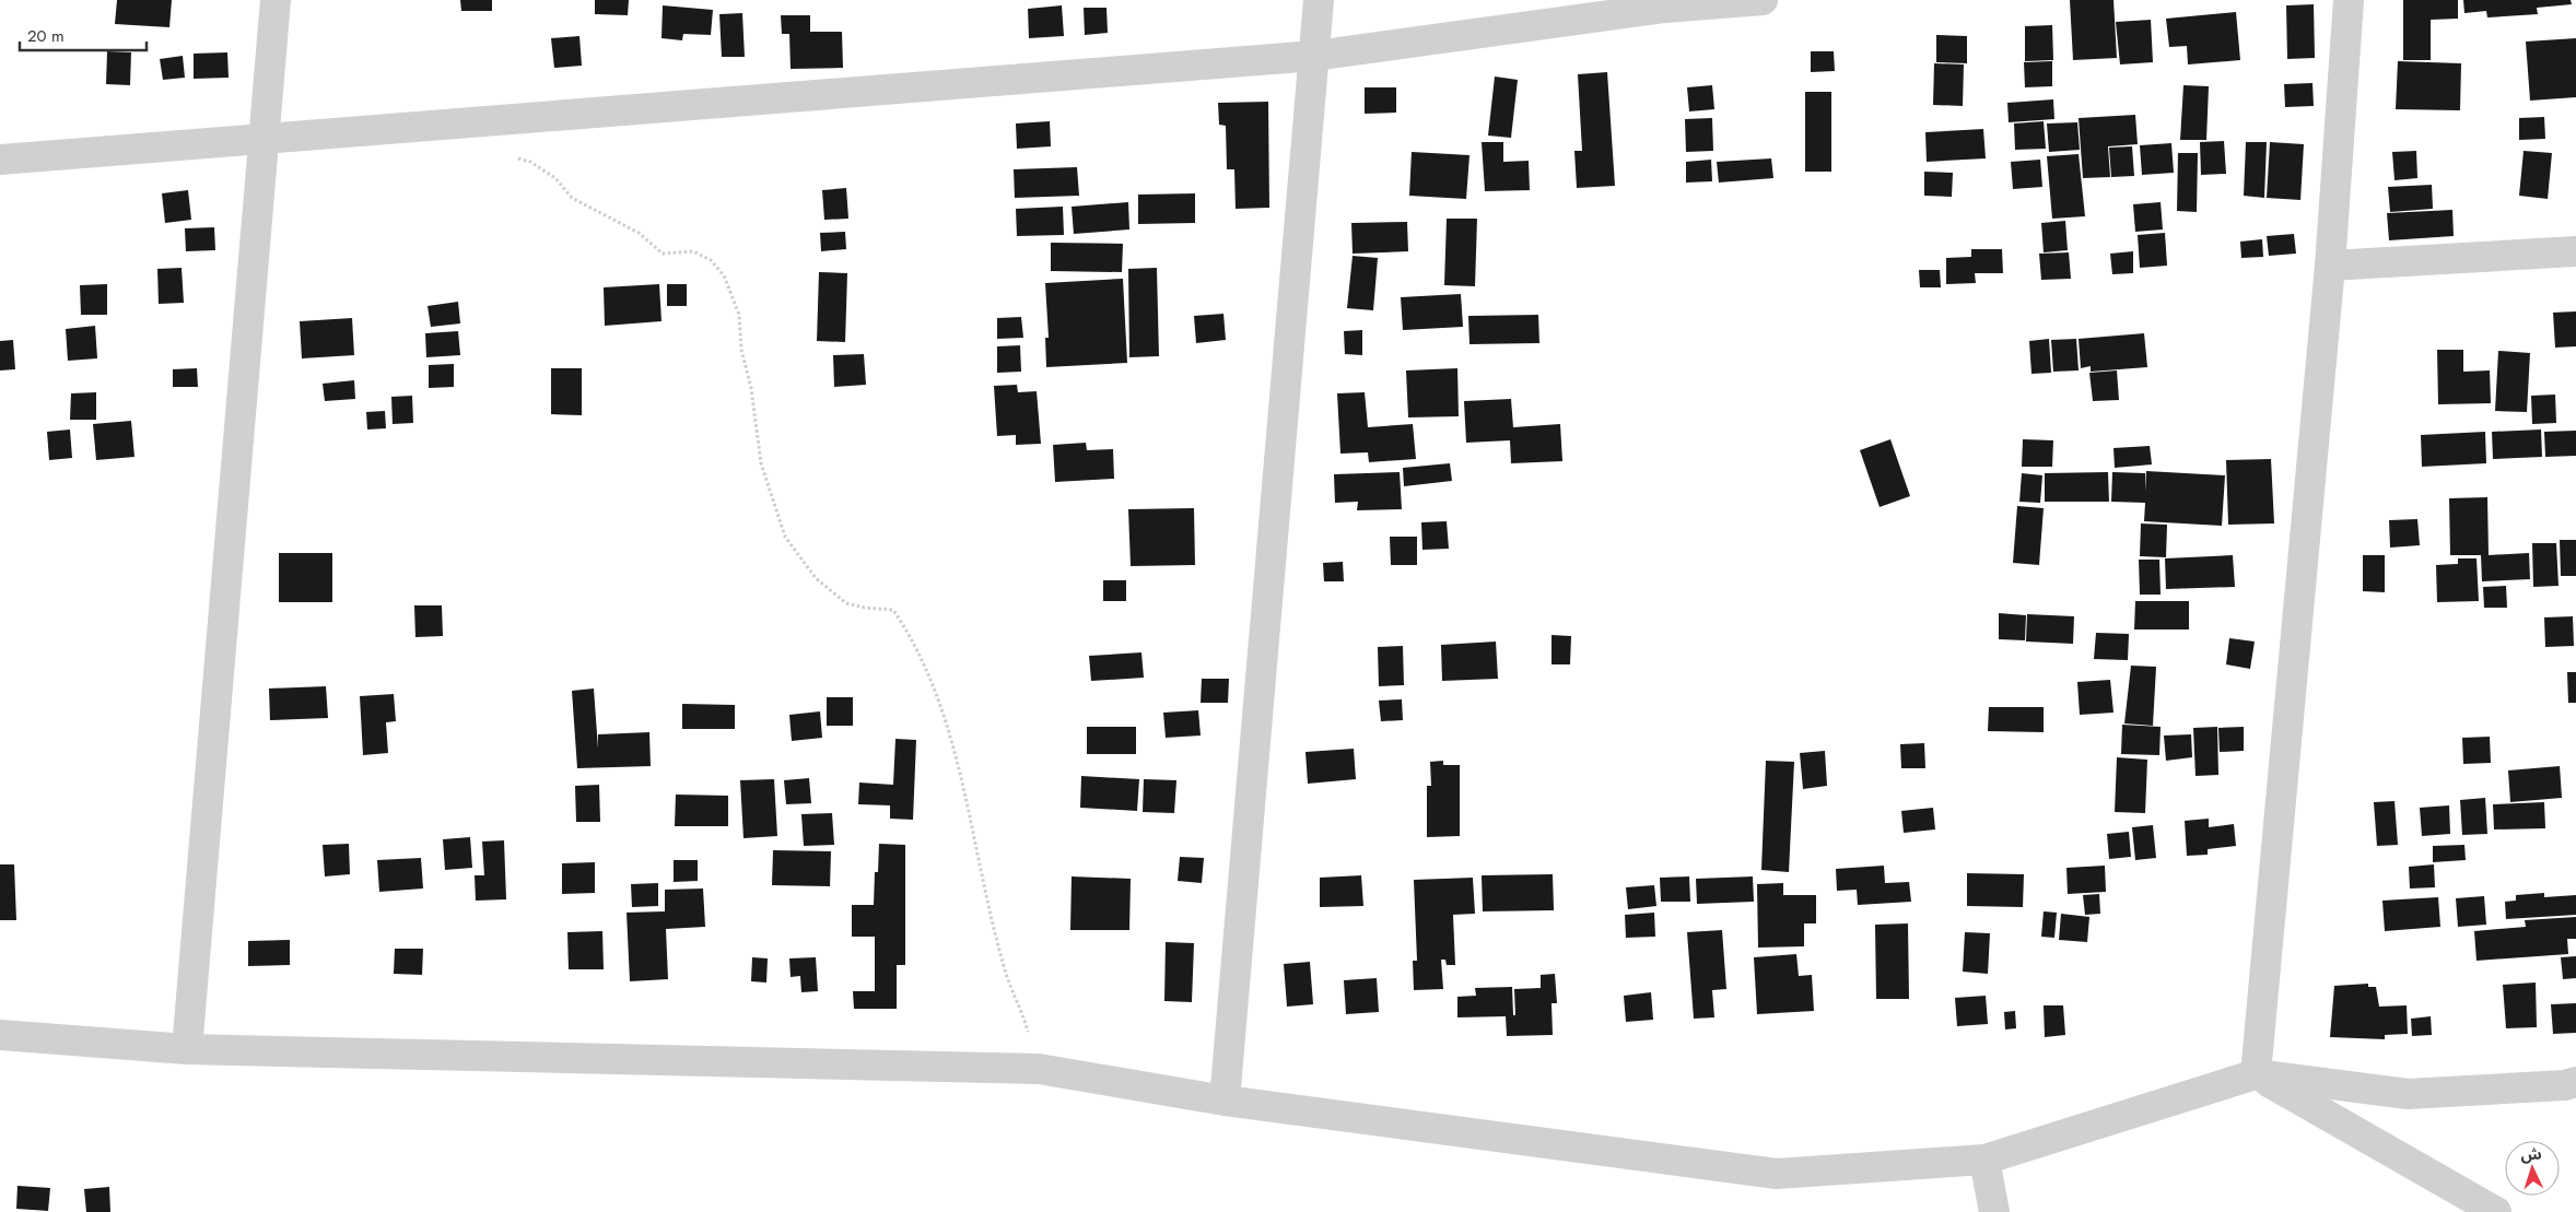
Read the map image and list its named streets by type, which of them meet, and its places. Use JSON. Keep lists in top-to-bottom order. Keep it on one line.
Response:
{"scale_bar":"20 m","north":"top"}
